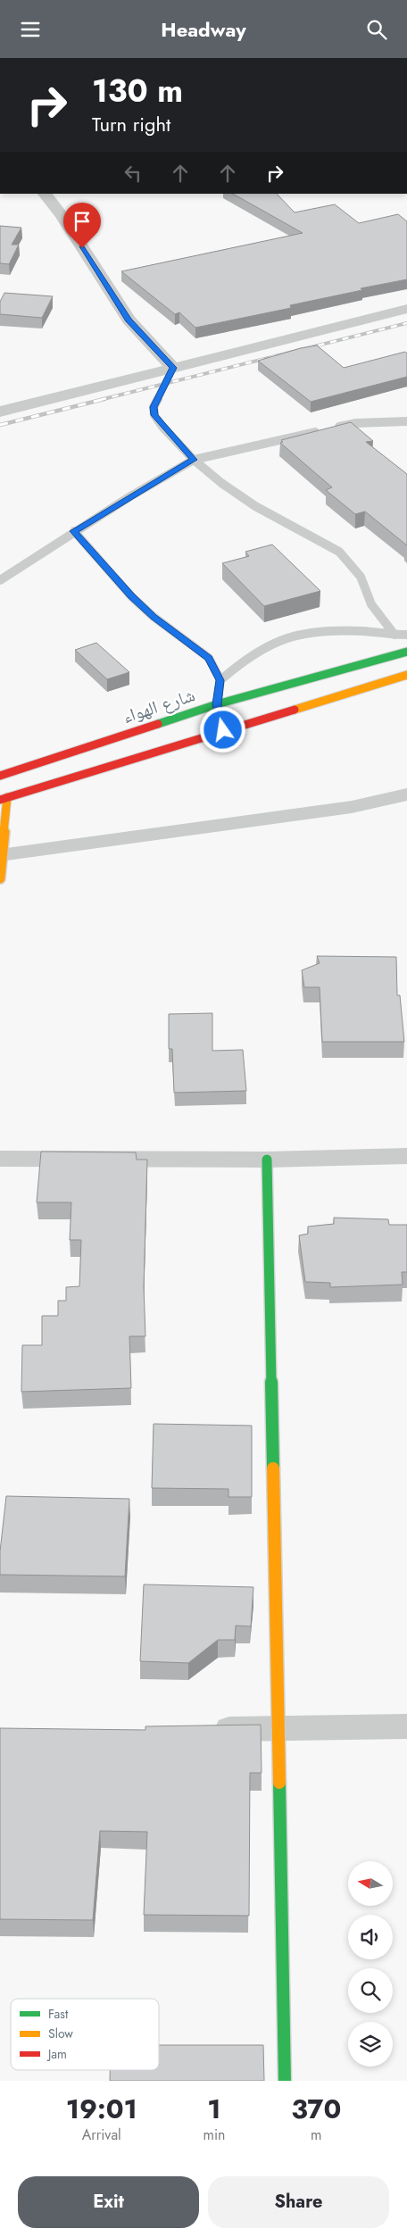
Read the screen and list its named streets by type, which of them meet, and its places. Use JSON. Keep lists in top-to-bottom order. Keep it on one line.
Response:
{"streets":{"main road":["شارع الهواء"]},"legend":["Fast","Slow","Jam"],"north":"left","page":{"header":"Headway","turn":["130 m","Turn right"],"eta":["19:01","Arrival","1","min","370","m"],"buttons":["Exit","Share"]}}
